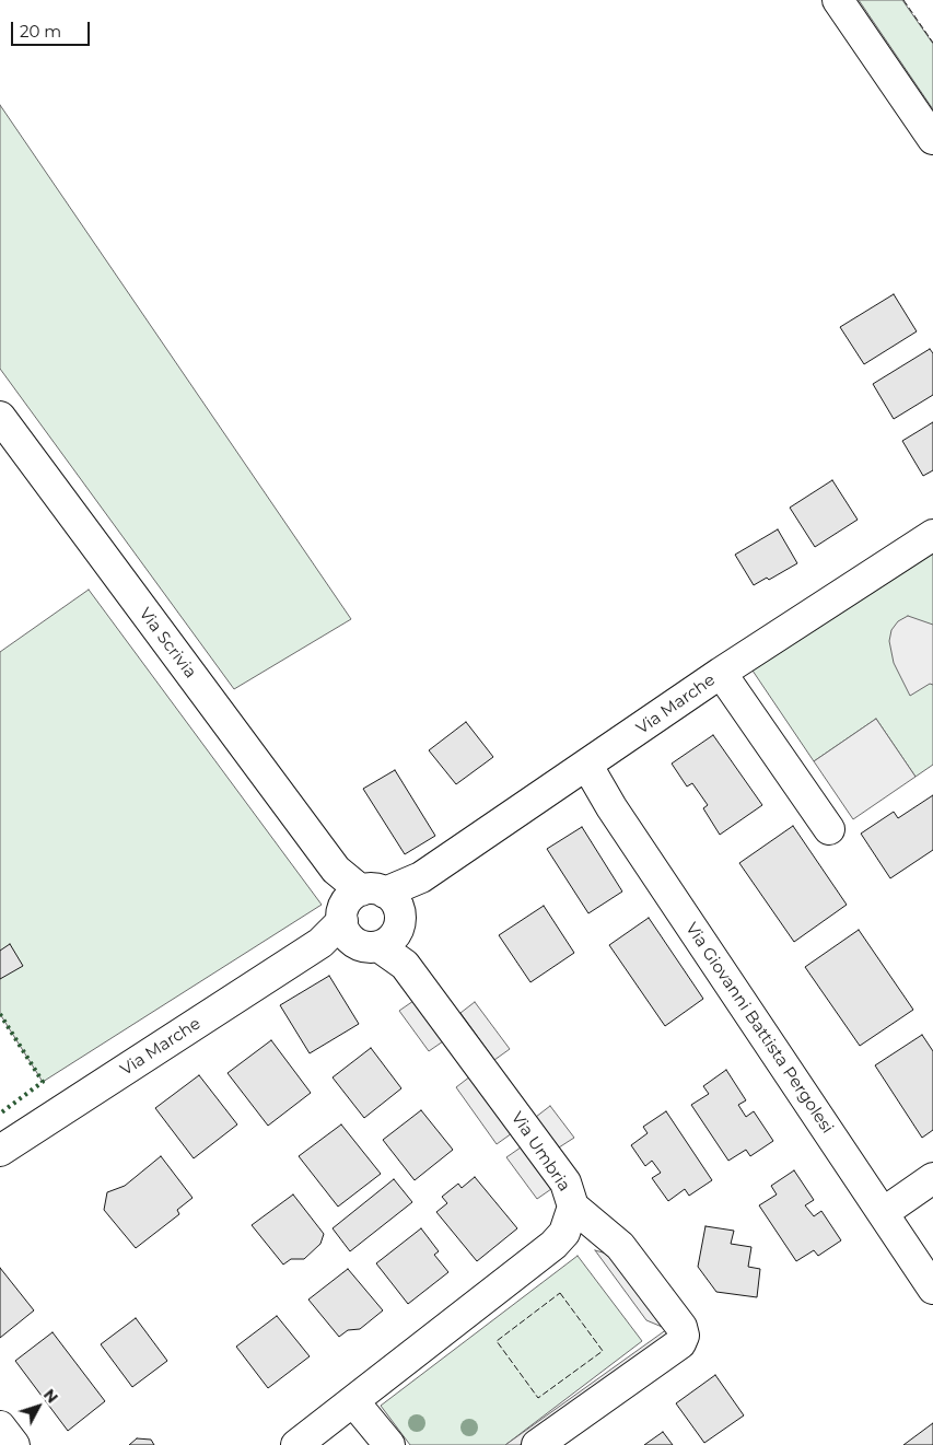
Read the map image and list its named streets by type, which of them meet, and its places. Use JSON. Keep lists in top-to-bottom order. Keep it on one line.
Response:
{"streets":{"street":["Via Scrivia","Via Marche","Via Giovanni Battista Pergolesi","Via Umbria"]},"crossings":[["Via Scrivia","Via Marche"],["Via Marche","Via Giovanni Battista Pergolesi"]],"scale_bar":"20 m","north":"top right"}
